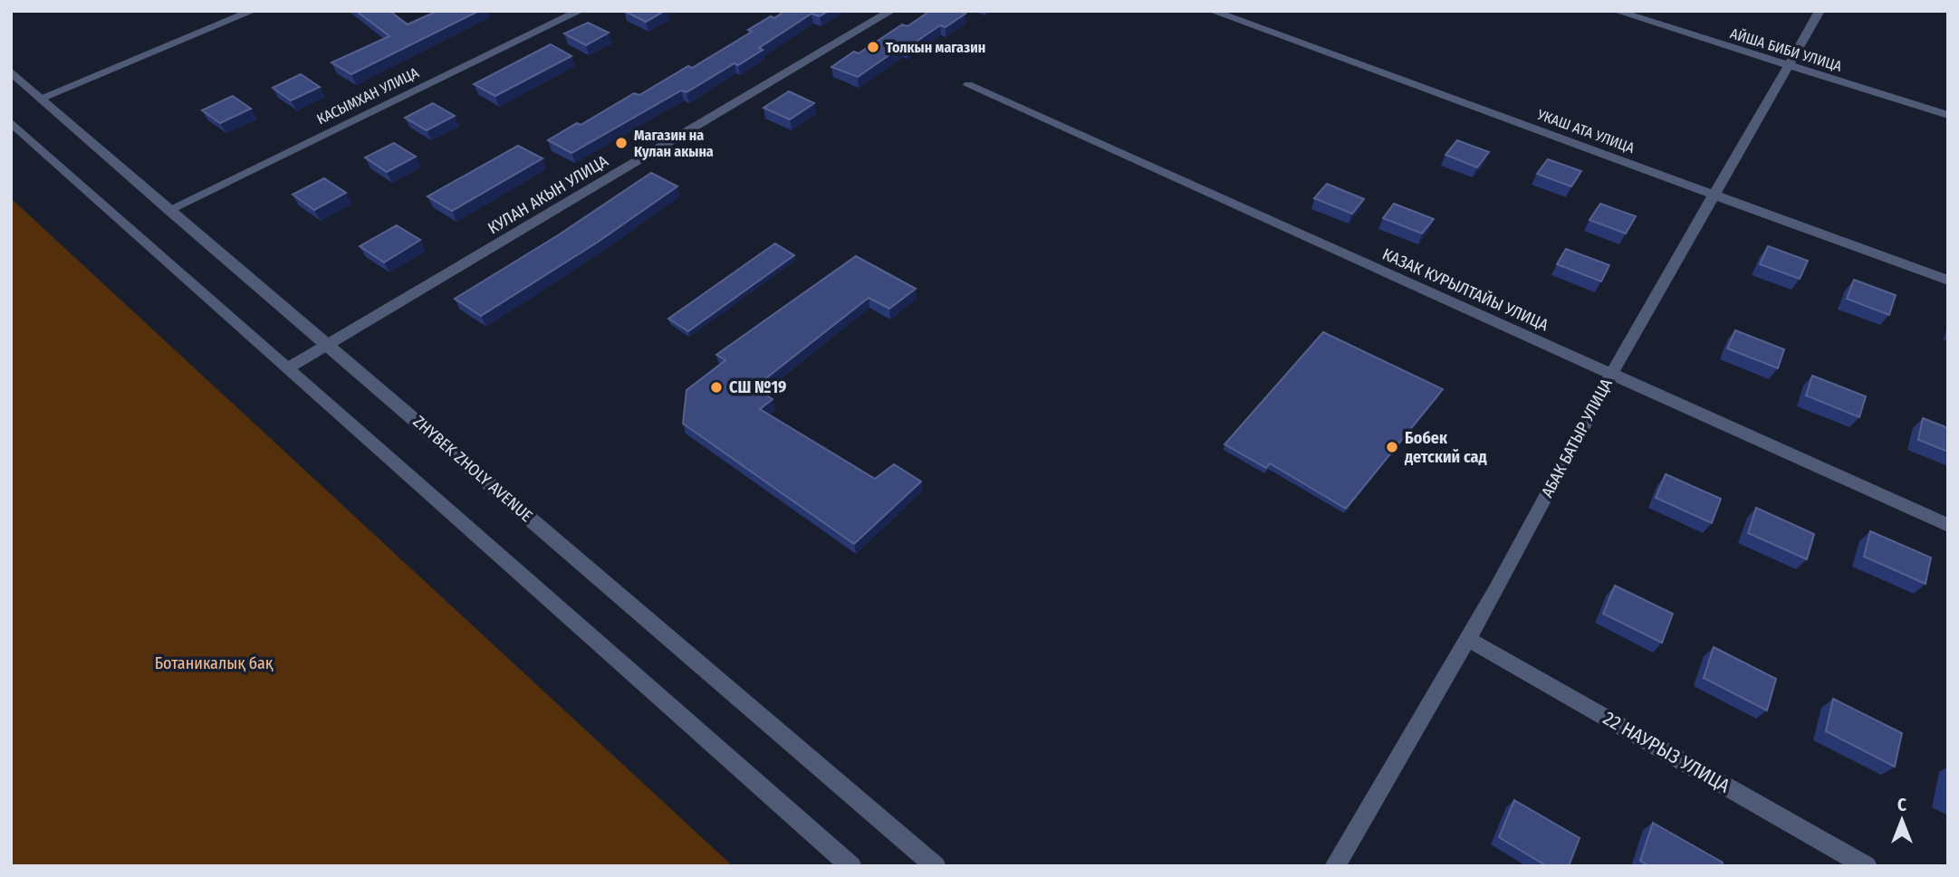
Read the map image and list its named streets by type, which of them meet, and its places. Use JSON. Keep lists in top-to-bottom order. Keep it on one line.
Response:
{"streets":{"street":["АЙША БИБИ УЛИЦА","КАСЫМХАН УЛИЦА","УКАШ АТА УЛИЦА","КУЛАН АКЫН УЛИЦА","КАЗАК КУРЫЛТАЙЫ УЛИЦА","АБАК БАТЫР УЛИЦА","ZHYBEK ZHOLY AVENUE","22 НАУРЫЗ УЛИЦА"]},"crossings":[["АЙША БИБИ УЛИЦА","АБАК БАТЫР УЛИЦА"],["КАСЫМХАН УЛИЦА","ZHYBEK ZHOLY AVENUE"],["УКАШ АТА УЛИЦА","АБАК БАТЫР УЛИЦА"],["КУЛАН АКЫН УЛИЦА","ZHYBEK ZHOLY AVENUE"],["КАЗАК КУРЫЛТАЙЫ УЛИЦА","АБАК БАТЫР УЛИЦА"],["АБАК БАТЫР УЛИЦА","22 НАУРЫЗ УЛИЦА"]],"parks":["Ботаникалық бақ"],"places":["Толкын магазин","Магазин на Кулан акына","СШ №19","Бобек детский сад"],"north":"top"}
